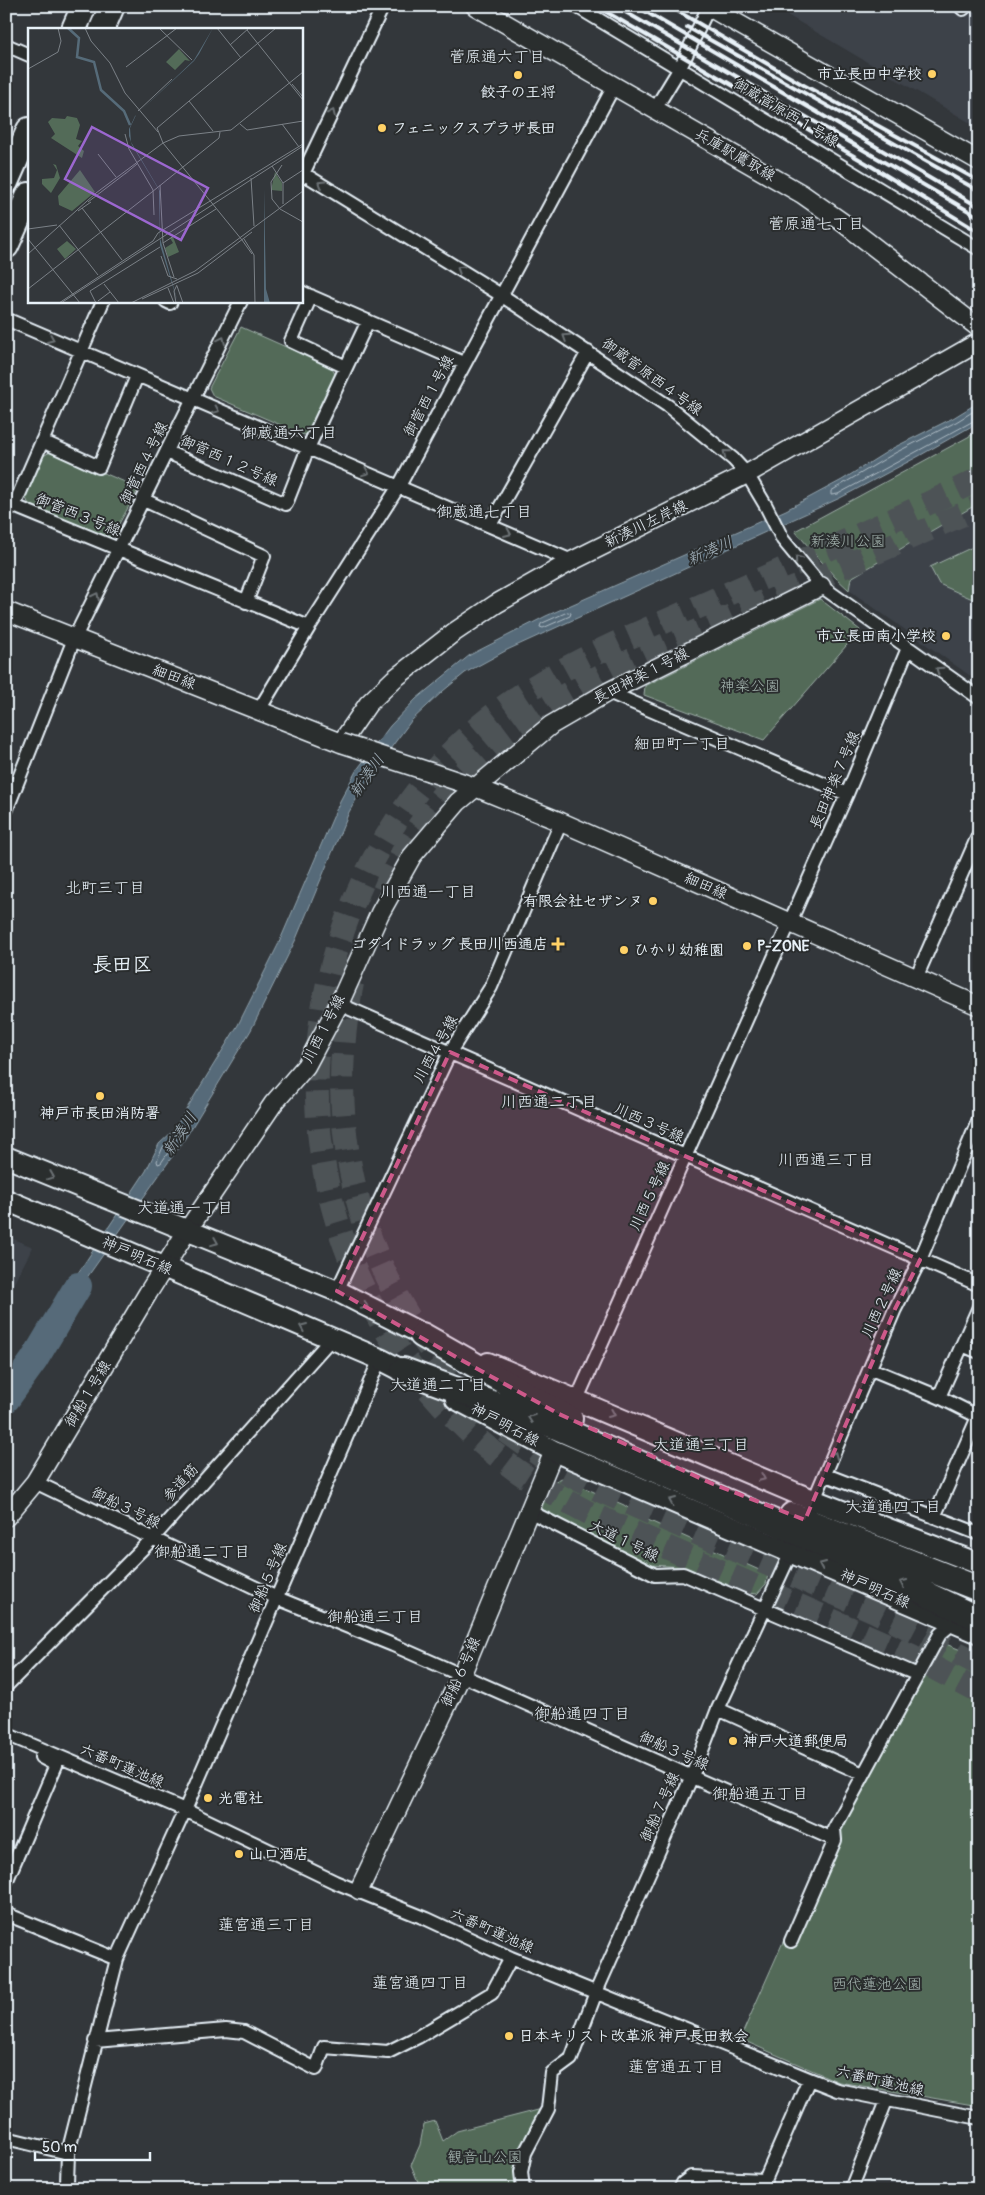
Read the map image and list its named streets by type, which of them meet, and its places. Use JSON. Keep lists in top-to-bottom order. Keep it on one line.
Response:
{"streets":{"main road":["神戸明石線"],"street":["御蔵菅原西１号線","兵庫駅鷹取線","御蔵菅原西４号線","御菅西１号線","御菅西１２号線","御菅西４号線","御菅西３号線","新湊川左岸線","長田神楽１号線","細田線","長田神楽７号線","川西１号線","川西４号線","川西３号線","川西５号線","川西２号線","御船１号線","参道筋","御船３号線","大道１号線","御船５号線","御船６号線","六番町蓮池線","御船７号線"]},"crossings":[["兵庫駅鷹取線","御菅西１号線"],["御蔵菅原西４号線","御菅西１号線"],["御蔵菅原西４号線","新湊川左岸線"],["御蔵菅原西４号線","長田神楽１号線"],["御蔵菅原西４号線","長田神楽７号線"],["御菅西１号線","御菅西３号線"],["御菅西１号線","細田線"],["御菅西１２号線","御菅西４号線"],["御菅西４号線","御菅西３号線"],["御菅西４号線","細田線"],["新湊川左岸線","細田線"],["長田神楽１号線","細田線"],["長田神楽１号線","川西１号線"],["細田線","長田神楽７号線"],["細田線","川西１号線"],["細田線","川西４号線"],["細田線","川西５号線"],["長田神楽７号線","川西５号線"],["川西１号線","川西３号線"],["川西１号線","神戸明石線"],["川西１号線","御船１号線"],["川西４号線","川西３号線"],["川西４号線","神戸明石線"],["川西３号線","川西５号線"],["川西３号線","川西２号線"],["川西５号線","神戸明石線"],["神戸明石線","川西２号線"],["神戸明石線","御船１号線"],["神戸明石線","参道筋"],["神戸明石線","御船５号線"],["神戸明石線","御船６号線"],["神戸明石線","御船７号線"],["川西２号線","御船７号線"],["御船１号線","御船３号線"],["参道筋","御船３号線"],["御船３号線","御船５号線"],["御船３号線","御船６号線"],["御船３号線","御船７号線"],["大道１号線","御船６号線"],["大道１号線","御船７号線"],["御船５号線","六番町蓮池線"],["御船６号線","六番町蓮池線"],["六番町蓮池線","御船７号線"]],"one_way":["御蔵菅原西４号線","御菅西４号線"],"districts":["菅原通六丁目","菅原通七丁目","御蔵通六丁目","御蔵通七丁目","細田町一丁目","北町三丁目","川西通一丁目","長田区","川西通二丁目","川西通三丁目","大道通一丁目","大道通二丁目","大道通三丁目","大道通四丁目","御船通二丁目","御船通三丁目","御船通四丁目","御船通五丁目","蓮宮通三丁目","蓮宮通四丁目","蓮宮通五丁目"],"water":["新湊川"],"parks":["新湊川公園","神楽公園","西代蓮池公園","観音山公園"],"places":{"other":["市立長田中学校","餃子の王将","フェニックスプラザ長田","市立長田南小学校","有限会社セザンヌ","P-ZONE","ひかり幼稚園","神戸市長田消防署","神戸大道郵便局","光電社","山口酒店","日本キリスト改革派 神戸長田教会"],"health":["ゴダイドラッグ 長田川西通店"]},"scale_bar":"50 m"}
